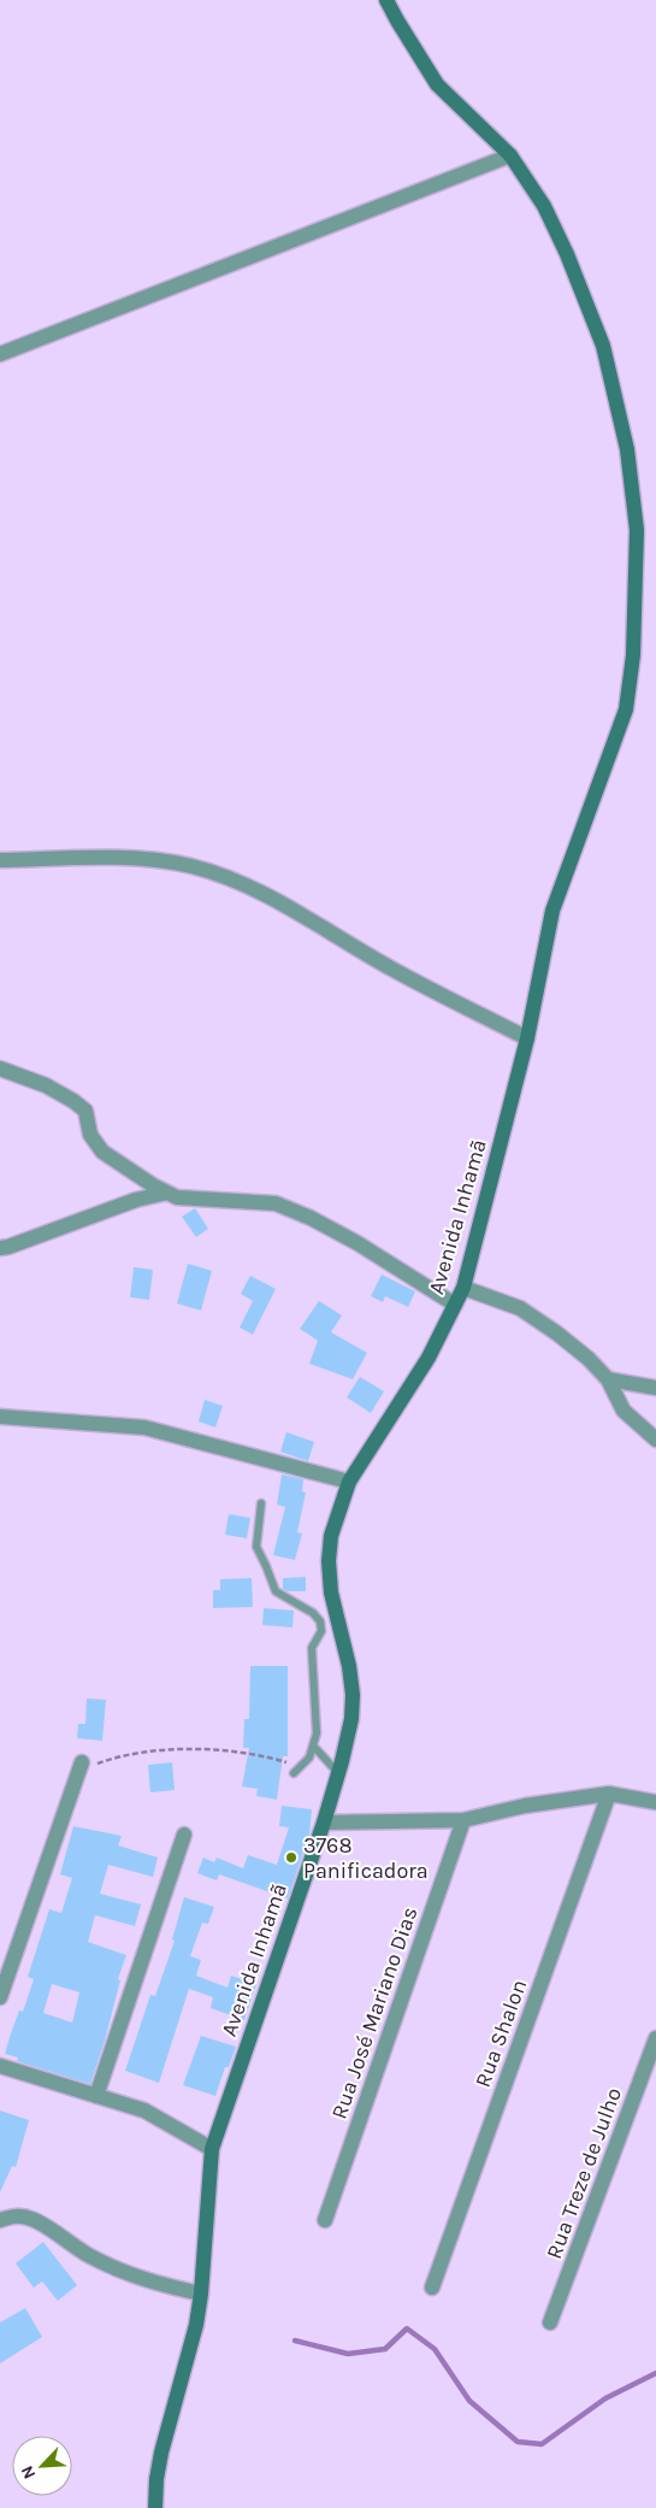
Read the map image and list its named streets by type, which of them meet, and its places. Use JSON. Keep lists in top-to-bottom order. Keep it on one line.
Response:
{"streets":{"street":["Avenida Inhamã","Rua José Mariano Dias","Rua Shalon","Rua Treze de Julho"]},"places":["3768 Panificadora"],"north":"bottom left"}
